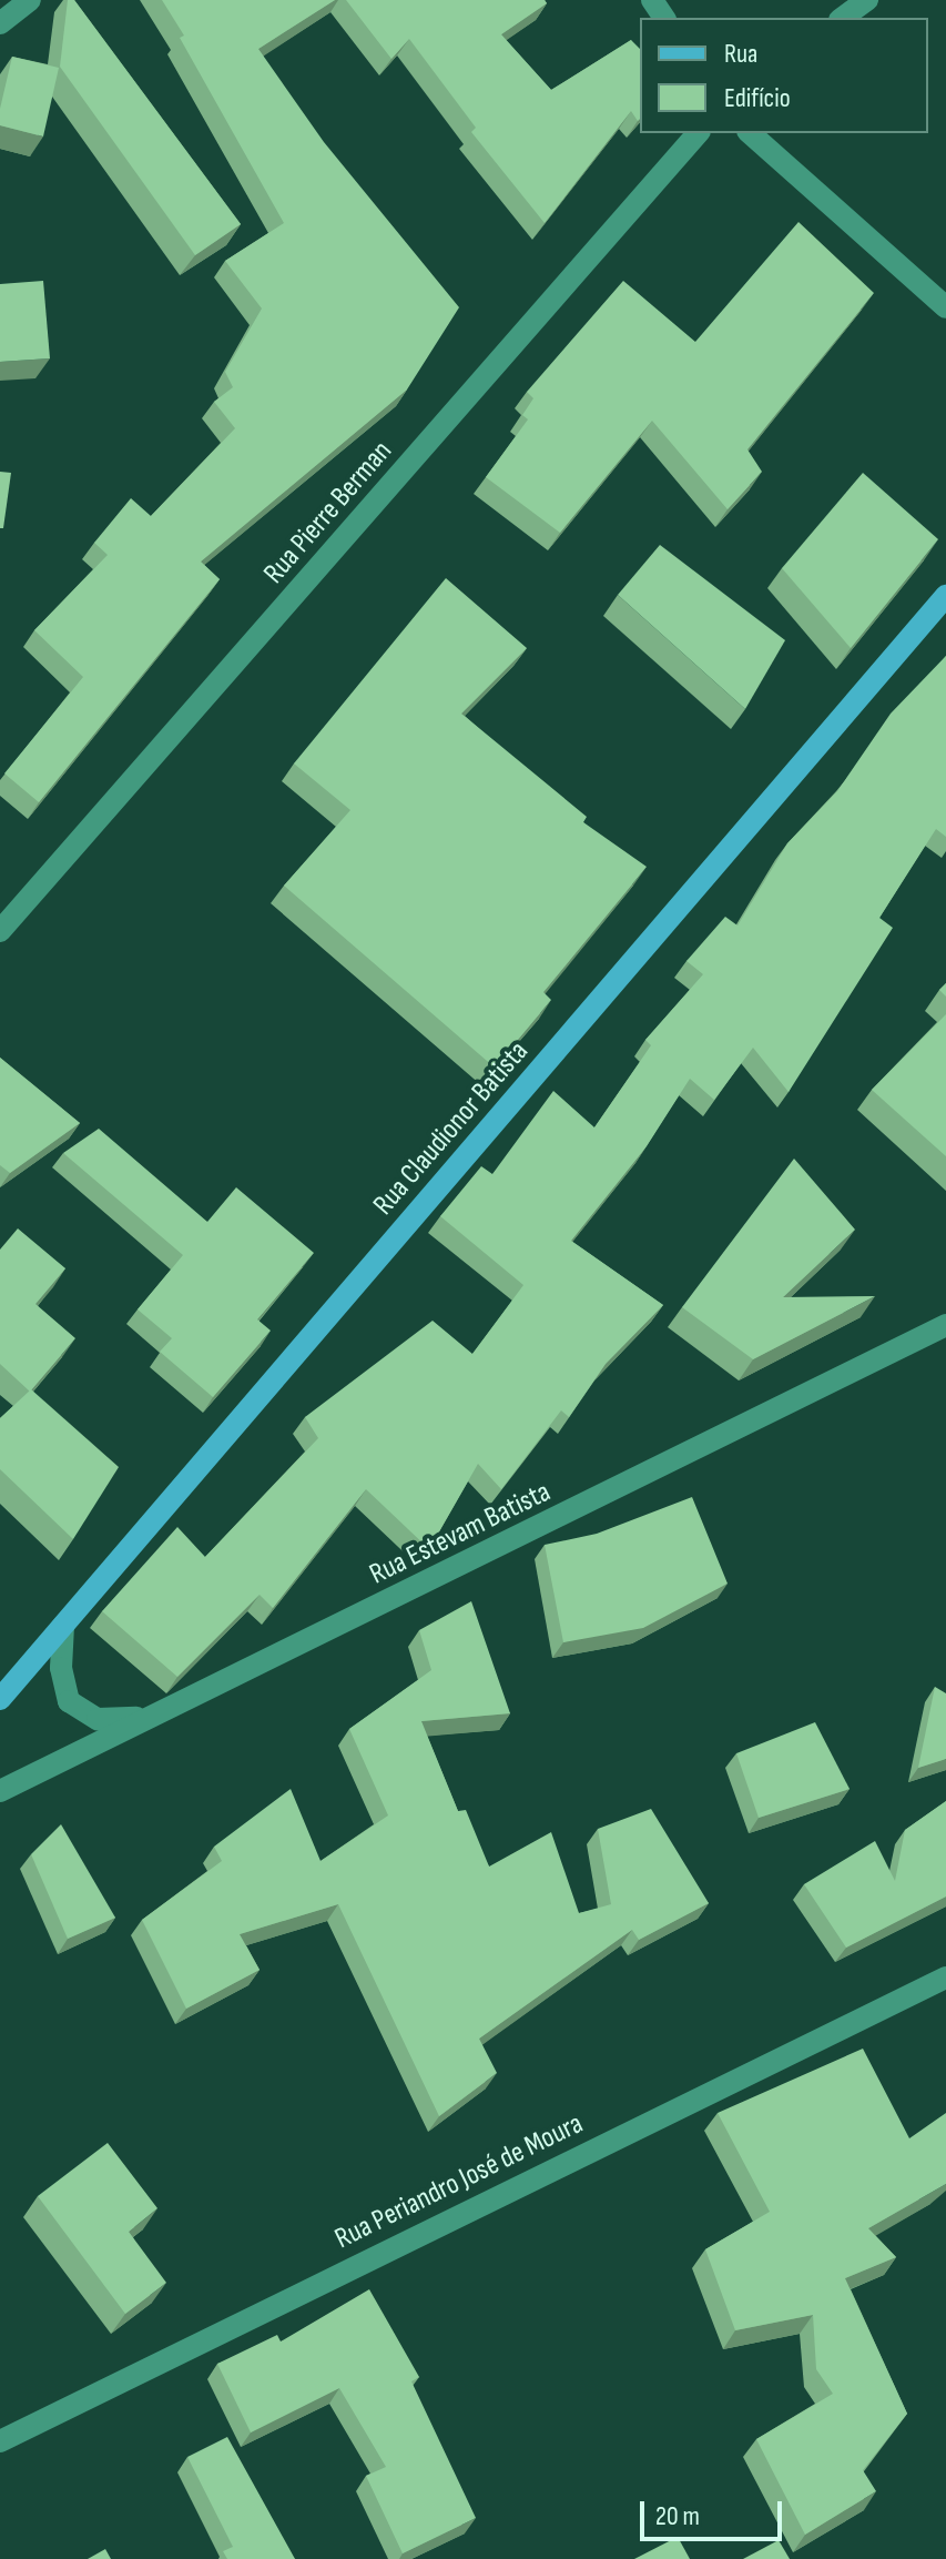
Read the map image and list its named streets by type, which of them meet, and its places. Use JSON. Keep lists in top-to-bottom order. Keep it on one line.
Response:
{"streets":{"main road":["Rua Claudionor Batista"],"street":["Rua Pierre Berman","Rua Estevam Batista","Rua Periandro José de Moura"]},"legend":["Rua","Edifício"],"scale_bar":"20 m"}
